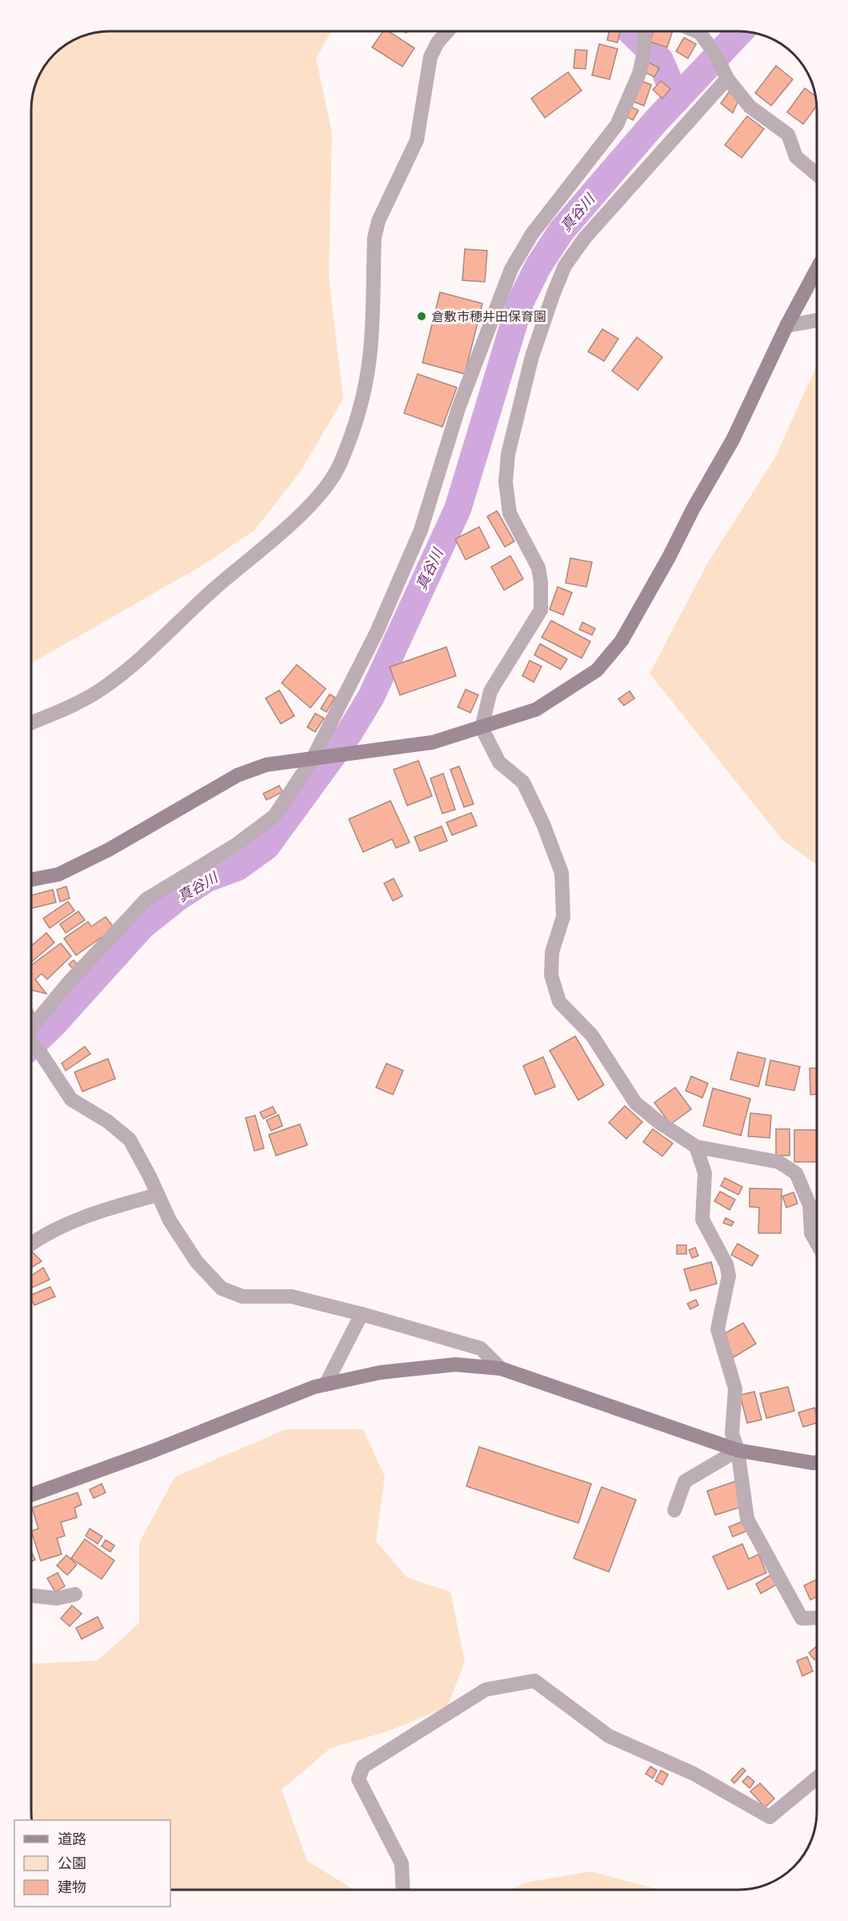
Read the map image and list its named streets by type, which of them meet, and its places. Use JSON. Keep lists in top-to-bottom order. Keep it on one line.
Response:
{"water":["真谷川"],"places":["倉敷市穂井田保育園"],"legend":["道路","公園","建物"]}
